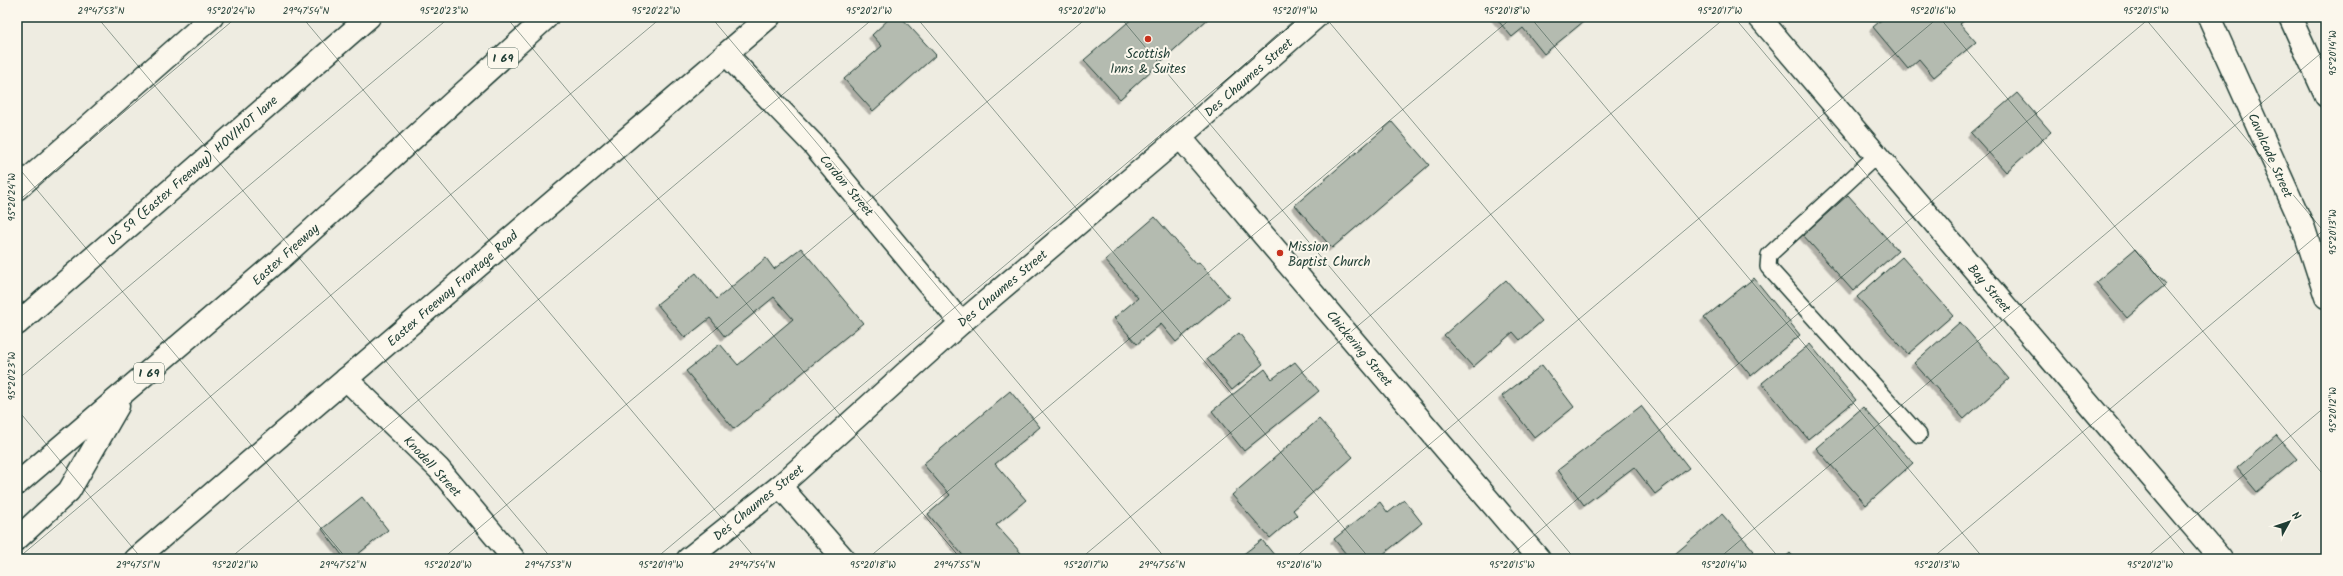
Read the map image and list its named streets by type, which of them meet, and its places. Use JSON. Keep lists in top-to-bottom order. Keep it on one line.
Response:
{"streets":{"main road":["I 69","Des Chaumes Street","Cavalcade Street","US 59 (Eastex Freeway) HOV/HOT lane","Cordon Street","Eastex Freeway","Eastex Freeway Frontage Road","Bay Street","Chickering Street","Knodell Street"]},"crossings":[["Des Chaumes Street","Cordon Street"],["Des Chaumes Street","Chickering Street"],["Cordon Street","Eastex Freeway Frontage Road"],["Eastex Freeway Frontage Road","Knodell Street"]],"places":["Scottish Inns & Suites","Mission Baptist Church"],"north":"top right","coordinates":["29°47'53\"N","95°20'24\"W","29°47'54\"N","95°20'23\"W","95°20'22\"W","95°20'21\"W","95°20'20\"W","95°20'19\"W","95°20'18\"W","95°20'17\"W","95°20'16\"W","95°20'15\"W","95°20'14\"W","95°20'13\"W","95°20'12\"W","29°47'51\"N","29°47'52\"N","29°47'55\"N","29°47'56\"N"]}
